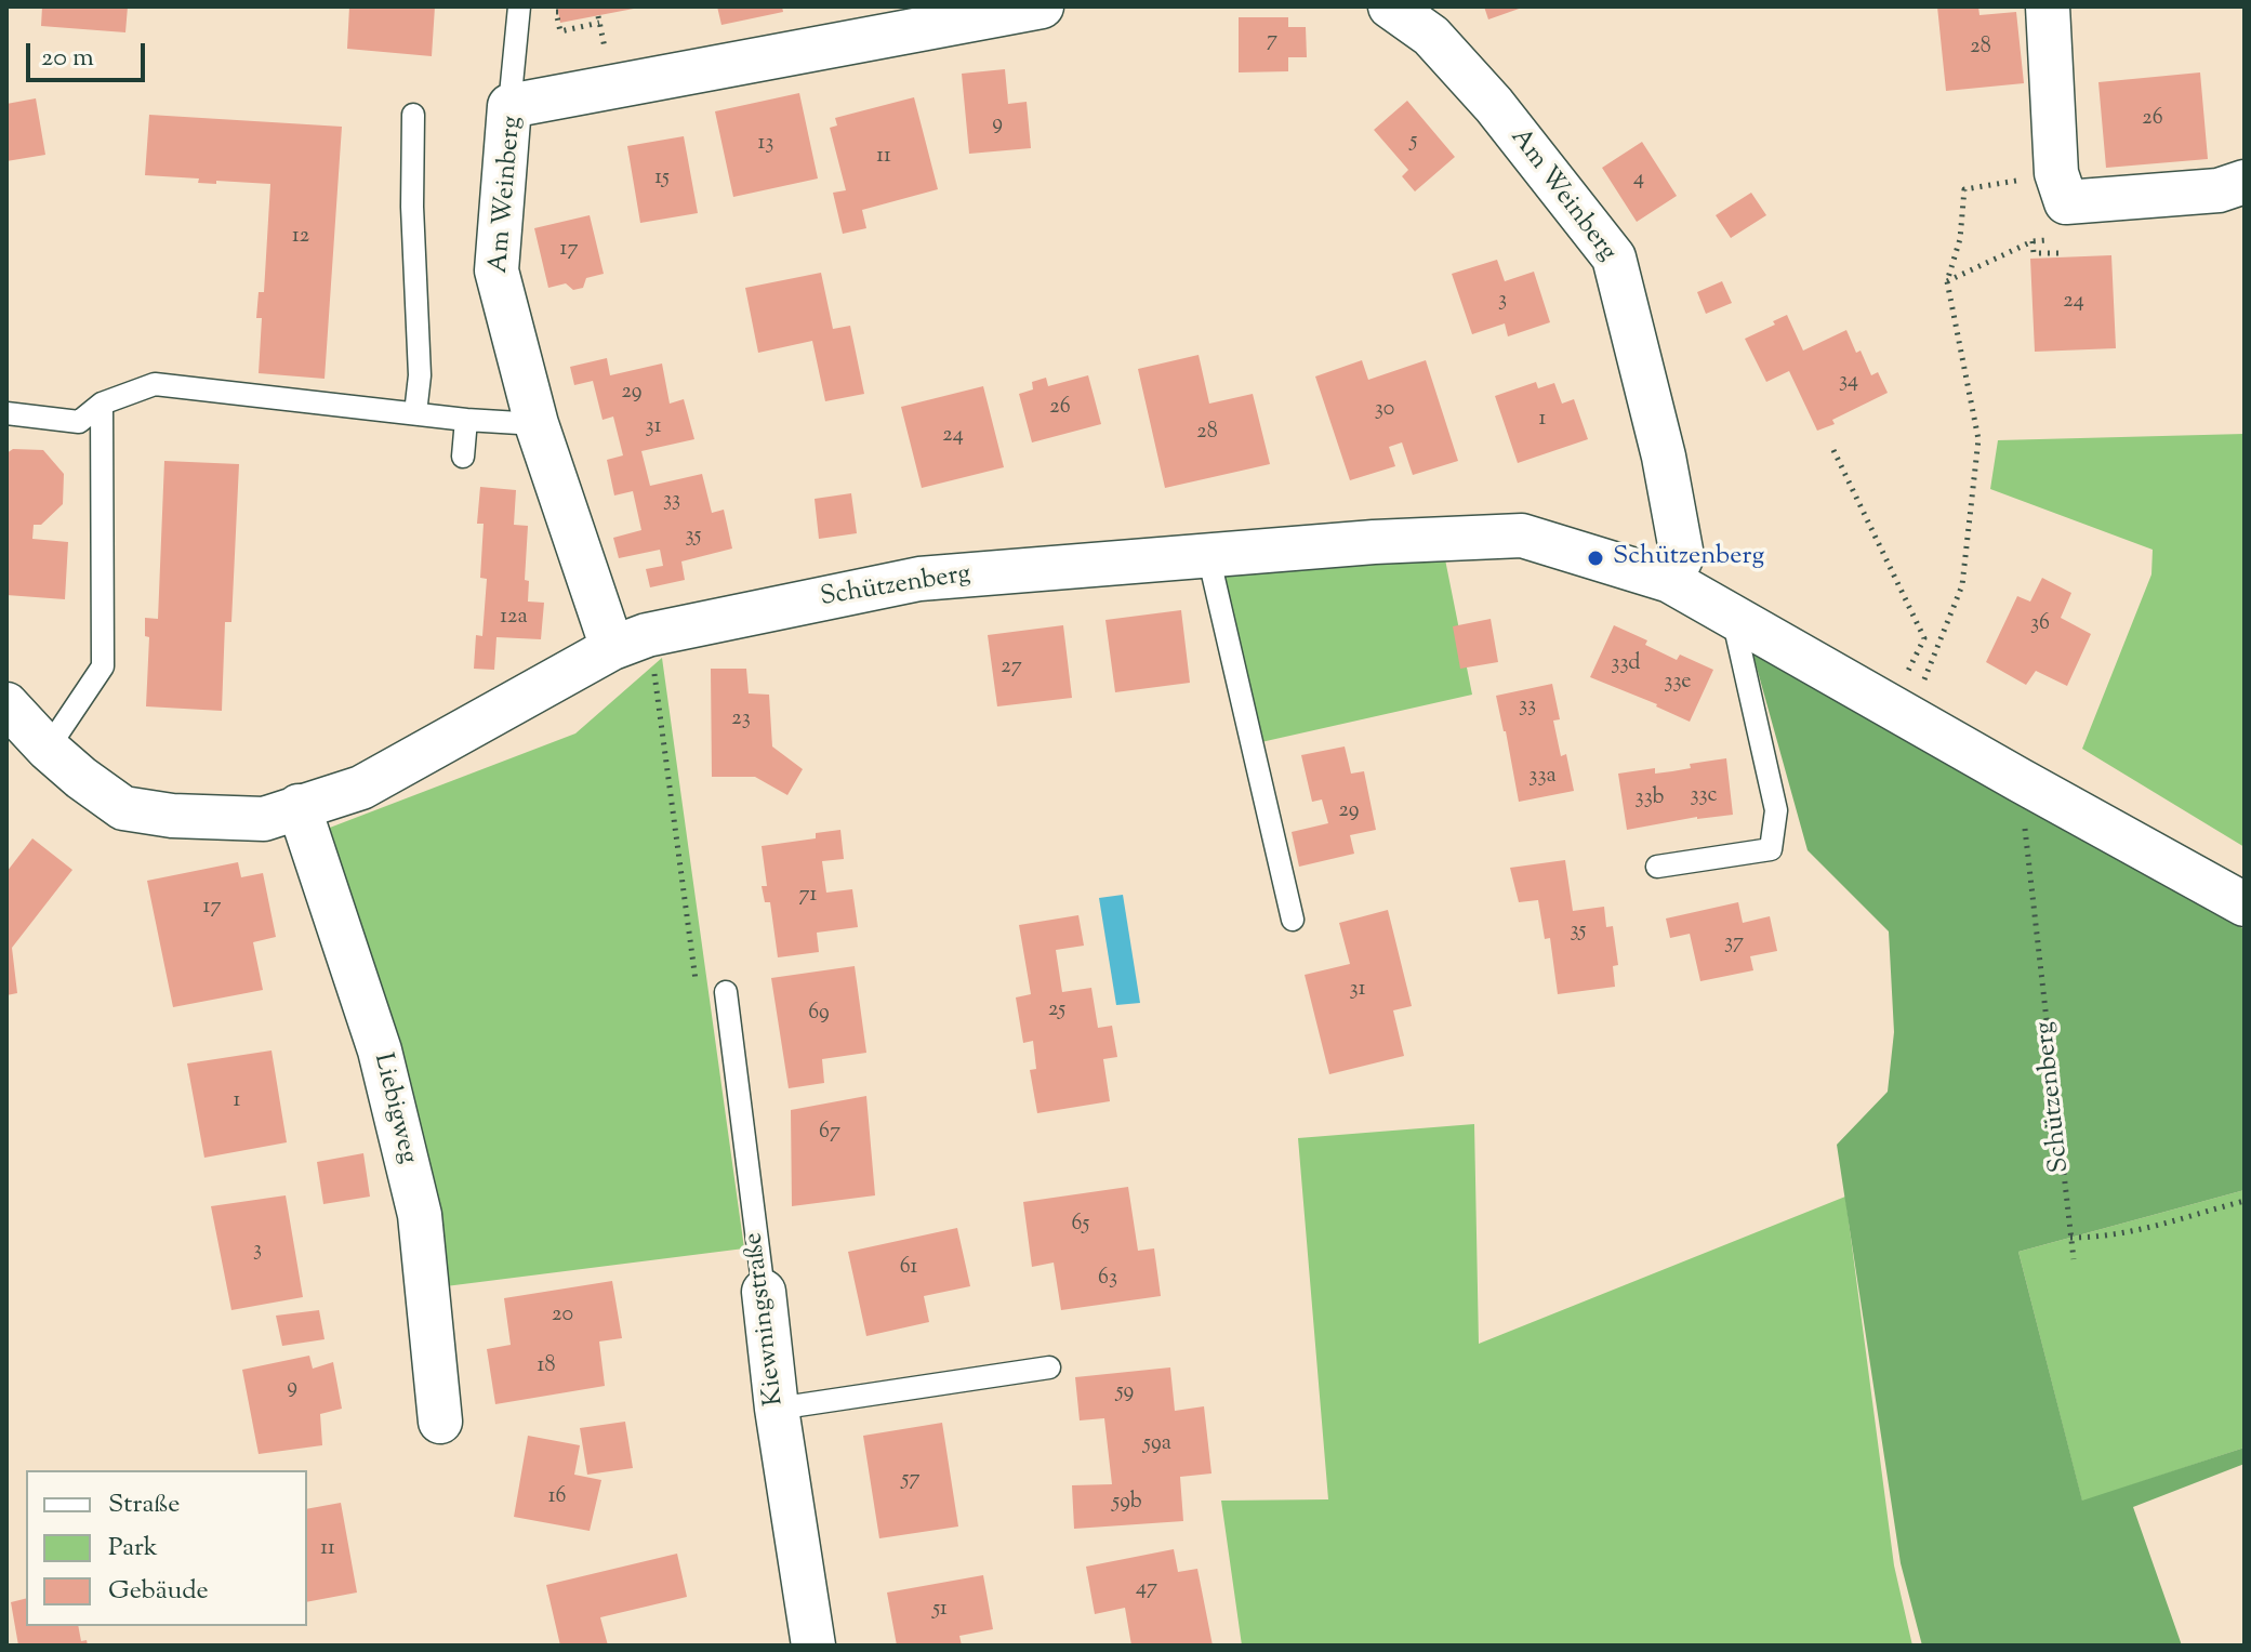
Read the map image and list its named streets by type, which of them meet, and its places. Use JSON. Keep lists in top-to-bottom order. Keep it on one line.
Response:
{"streets":{"street":["Am Weinberg","Schützenberg","Liebigweg","Kiewningstraße"]},"crossings":[["Am Weinberg","Schützenberg"],["Schützenberg","Liebigweg"]],"places":["Schützenberg"],"house_numbers":["7","28","26","9","5","13","11","15","4","12","17","3","24","34","29","26","30","1","31","28","24","33","35","12a","36","33d","27","33e","33","23","33a","33c","33b","29","71","17","35","37","31","25","69","1","67","65","3","61","63","20","18","9","59","59a","57","16","59b","11","47","51"],"legend":["Straße","Park","Gebäude"],"scale_bar":"20 m"}
